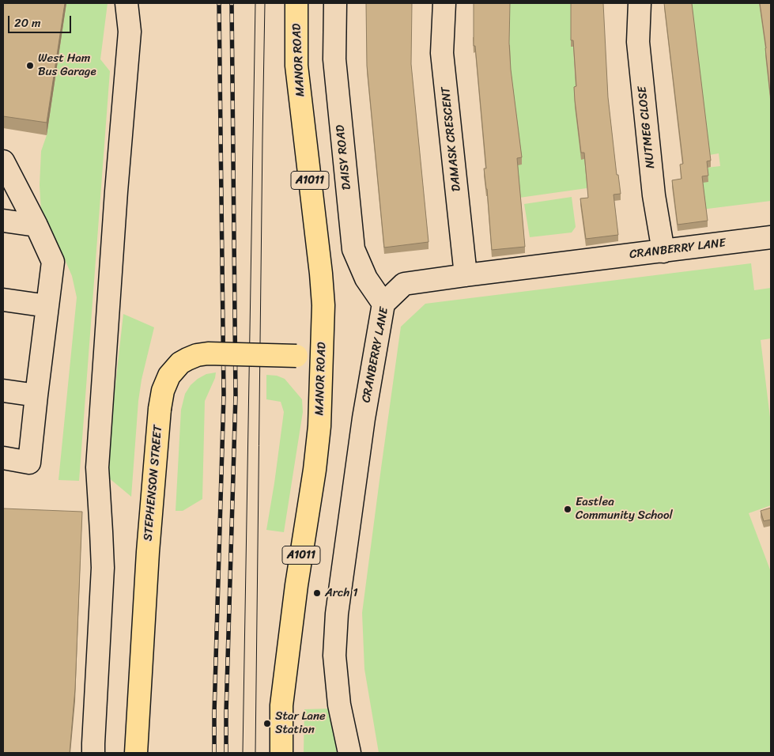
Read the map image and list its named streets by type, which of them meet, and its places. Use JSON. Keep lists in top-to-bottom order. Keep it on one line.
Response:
{"streets":{"main road":["MANOR ROAD","A1011","STEPHENSON STREET"],"street":["NUTMEG CLOSE","DAMASK CRESCENT","DAISY ROAD","CRANBERRY LANE"]},"crossings":[["MANOR ROAD","STEPHENSON STREET"],["NUTMEG CLOSE","CRANBERRY LANE"],["DAMASK CRESCENT","CRANBERRY LANE"],["DAISY ROAD","CRANBERRY LANE"]],"places":["West Ham Bus Garage","Eastlea Community School","Arch 1","Star Lane Station"],"scale_bar":"20 m"}
